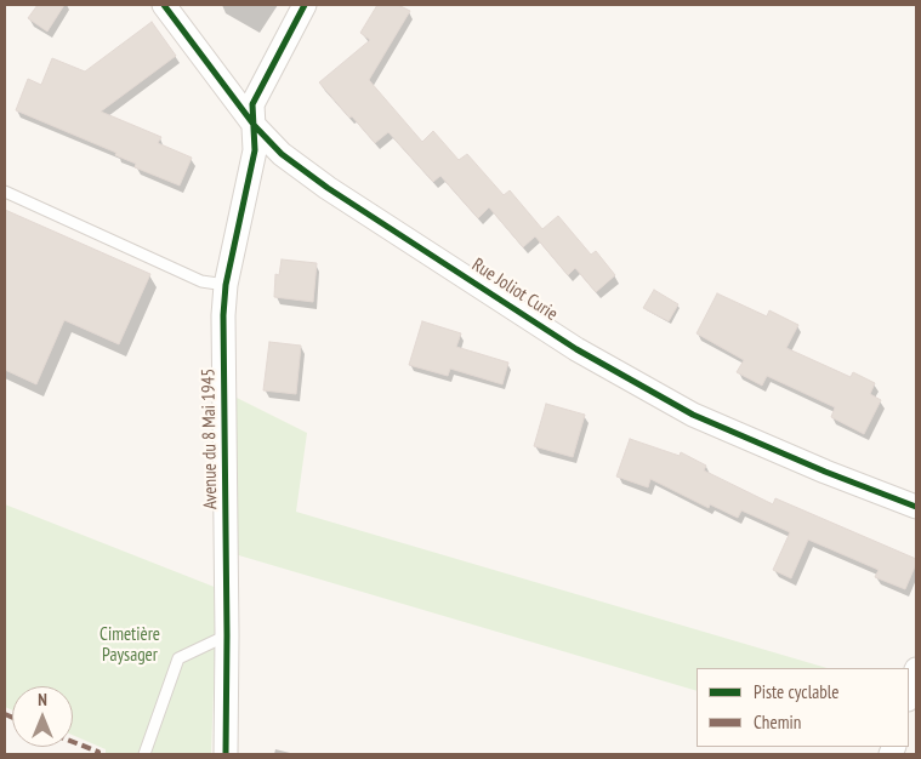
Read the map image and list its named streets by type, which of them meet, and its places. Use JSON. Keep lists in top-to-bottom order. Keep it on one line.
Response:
{"streets":{"street":["Rue Joliot Curie","Avenue du 8 Mai 1945"]},"crossings":[["Rue Joliot Curie","Avenue du 8 Mai 1945"]],"parks":["Cimetière Paysager"],"legend":["Piste cyclable","Chemin"],"north":"top"}
